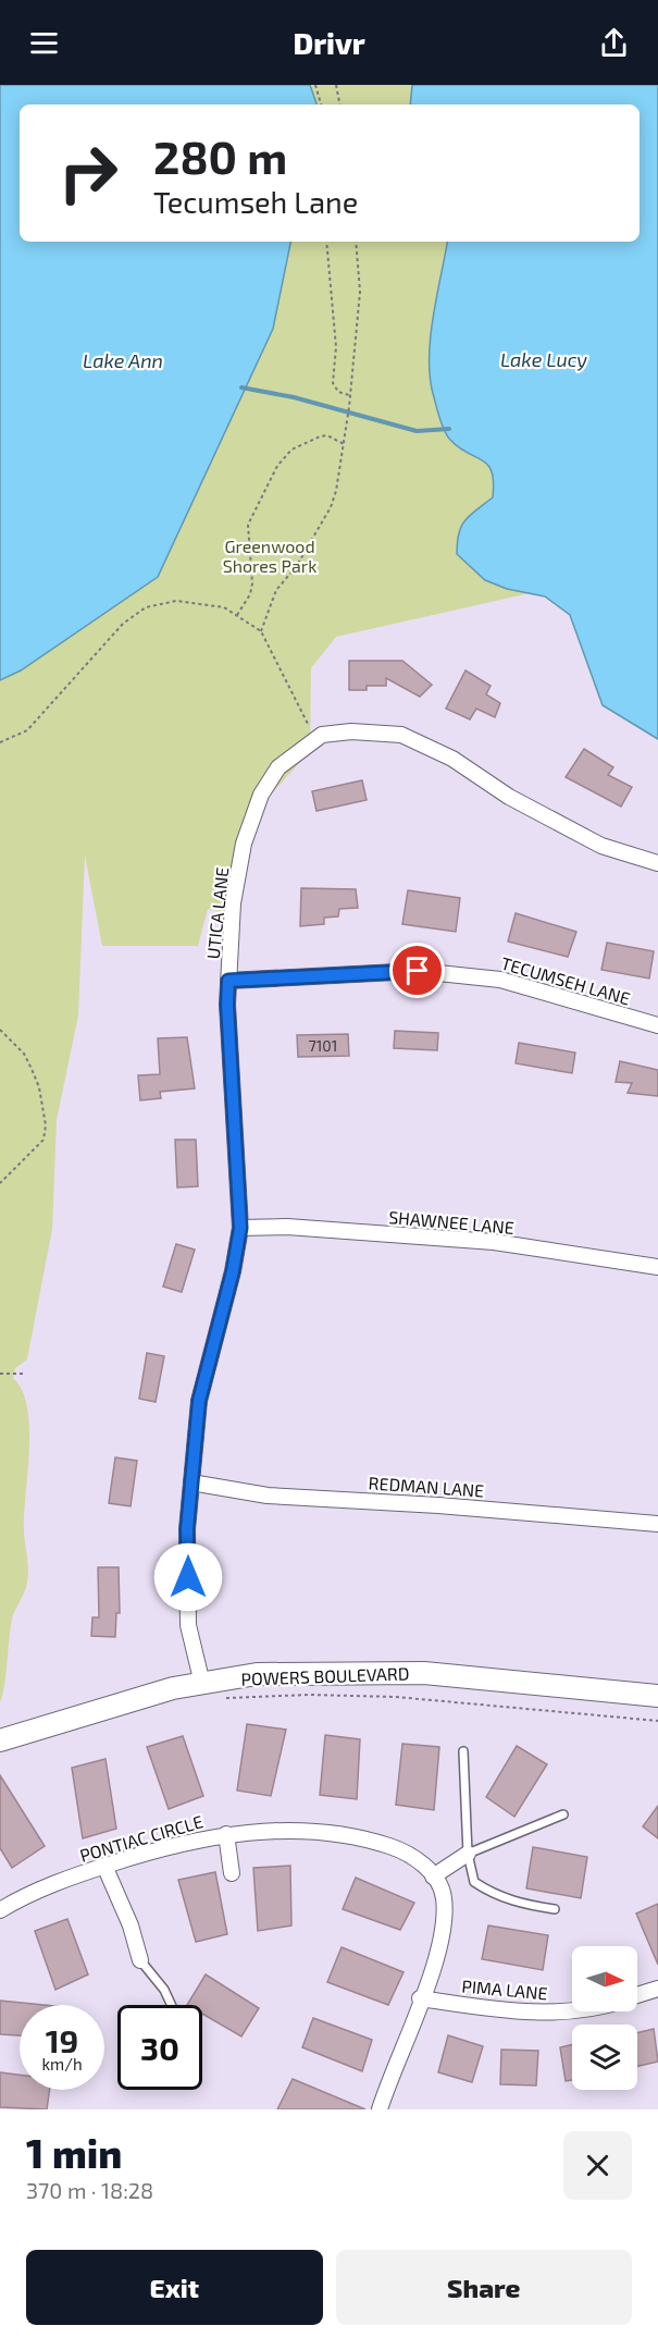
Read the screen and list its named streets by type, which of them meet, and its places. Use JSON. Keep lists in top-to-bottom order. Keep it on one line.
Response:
{"streets":{"main road":["POWERS BOULEVARD"],"street":["UTICA LANE","TECUMSEH LANE","SHAWNEE LANE","REDMAN LANE","PONTIAC CIRCLE","PIMA LANE"]},"crossings":[["UTICA LANE","TECUMSEH LANE"],["UTICA LANE","SHAWNEE LANE"],["UTICA LANE","REDMAN LANE"],["UTICA LANE","POWERS BOULEVARD"],["PONTIAC CIRCLE","PIMA LANE"]],"water":["Lake Lucy","Lake Ann"],"parks":["Greenwood Shores Park"],"house_numbers":["7101"],"north":"right","page":{"header":"Drivr","turn":["280 m","Tecumseh Lane"],"speed":"19 km/h","limit":"30","heading":["1 min","370 m · 18:28"],"buttons":["Exit","Share"]}}
